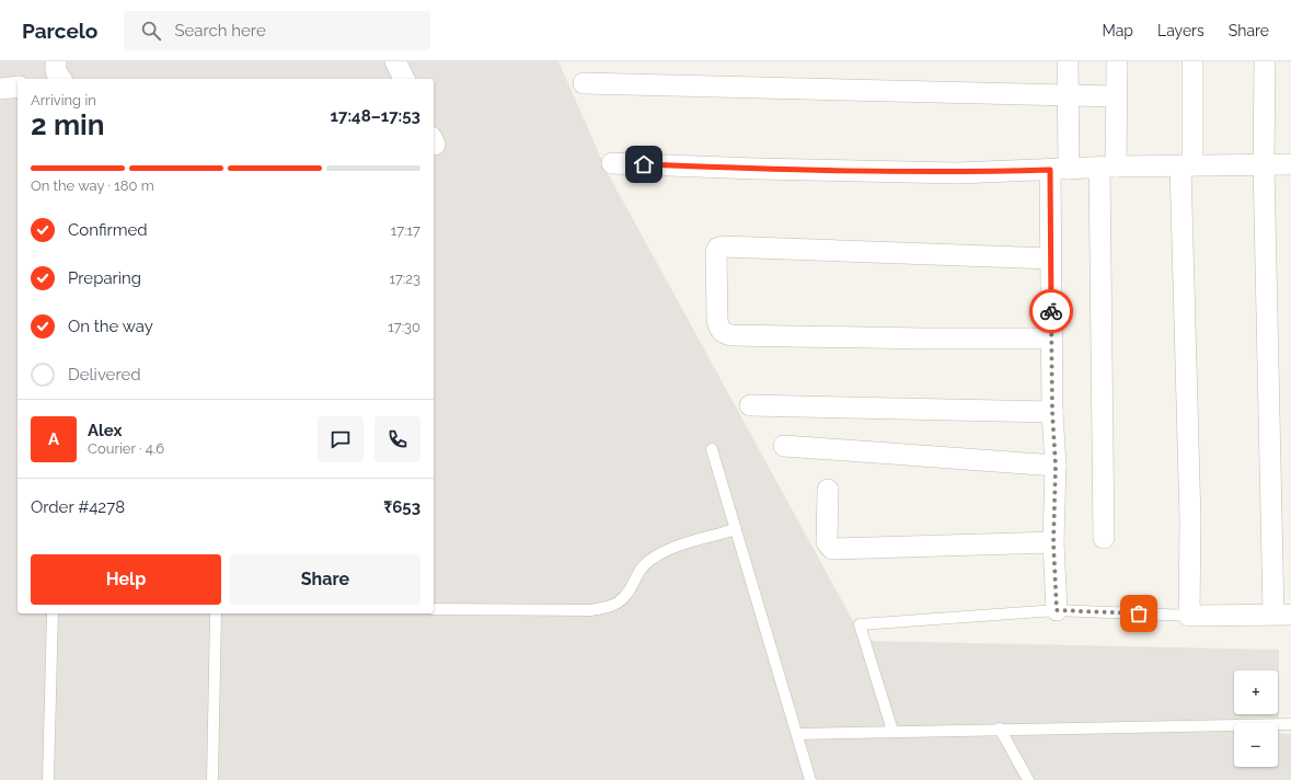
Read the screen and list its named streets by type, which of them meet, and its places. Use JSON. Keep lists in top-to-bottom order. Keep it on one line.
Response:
{"page":{"header":"Parcelo","search":"Search here","nav":["Map","Layers","Share"],"heading":["2 min","Arriving in","17:48–17:53"],"panel":["Alex","Courier · 4.6","Order #4278","₹653"],"bar":"On the way · 180 m","list":[["Confirmed","17:17"],["Preparing","17:23"],["On the way","17:30"],"Delivered"],"round":"A","buttons":["Help","Share"],"map_buttons":["+","−"]}}
